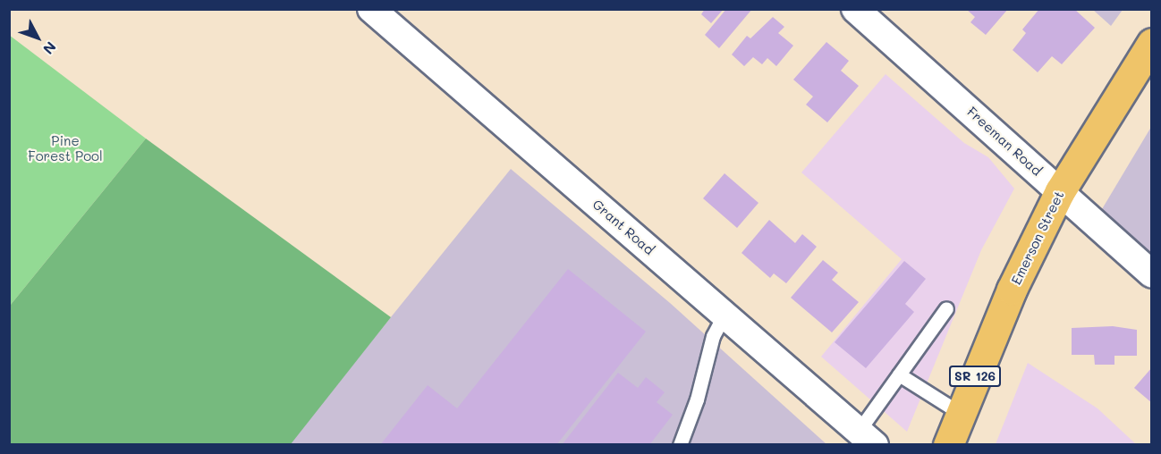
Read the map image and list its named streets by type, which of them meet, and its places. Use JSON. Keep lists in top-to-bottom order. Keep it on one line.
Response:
{"streets":{"main road":["Emerson Street","SR 126"],"street":["Freeman Road","Grant Road"]},"crossings":[["Freeman Road","Emerson Street"]],"parks":["Pine Forest Pool"],"north":"bottom right"}
